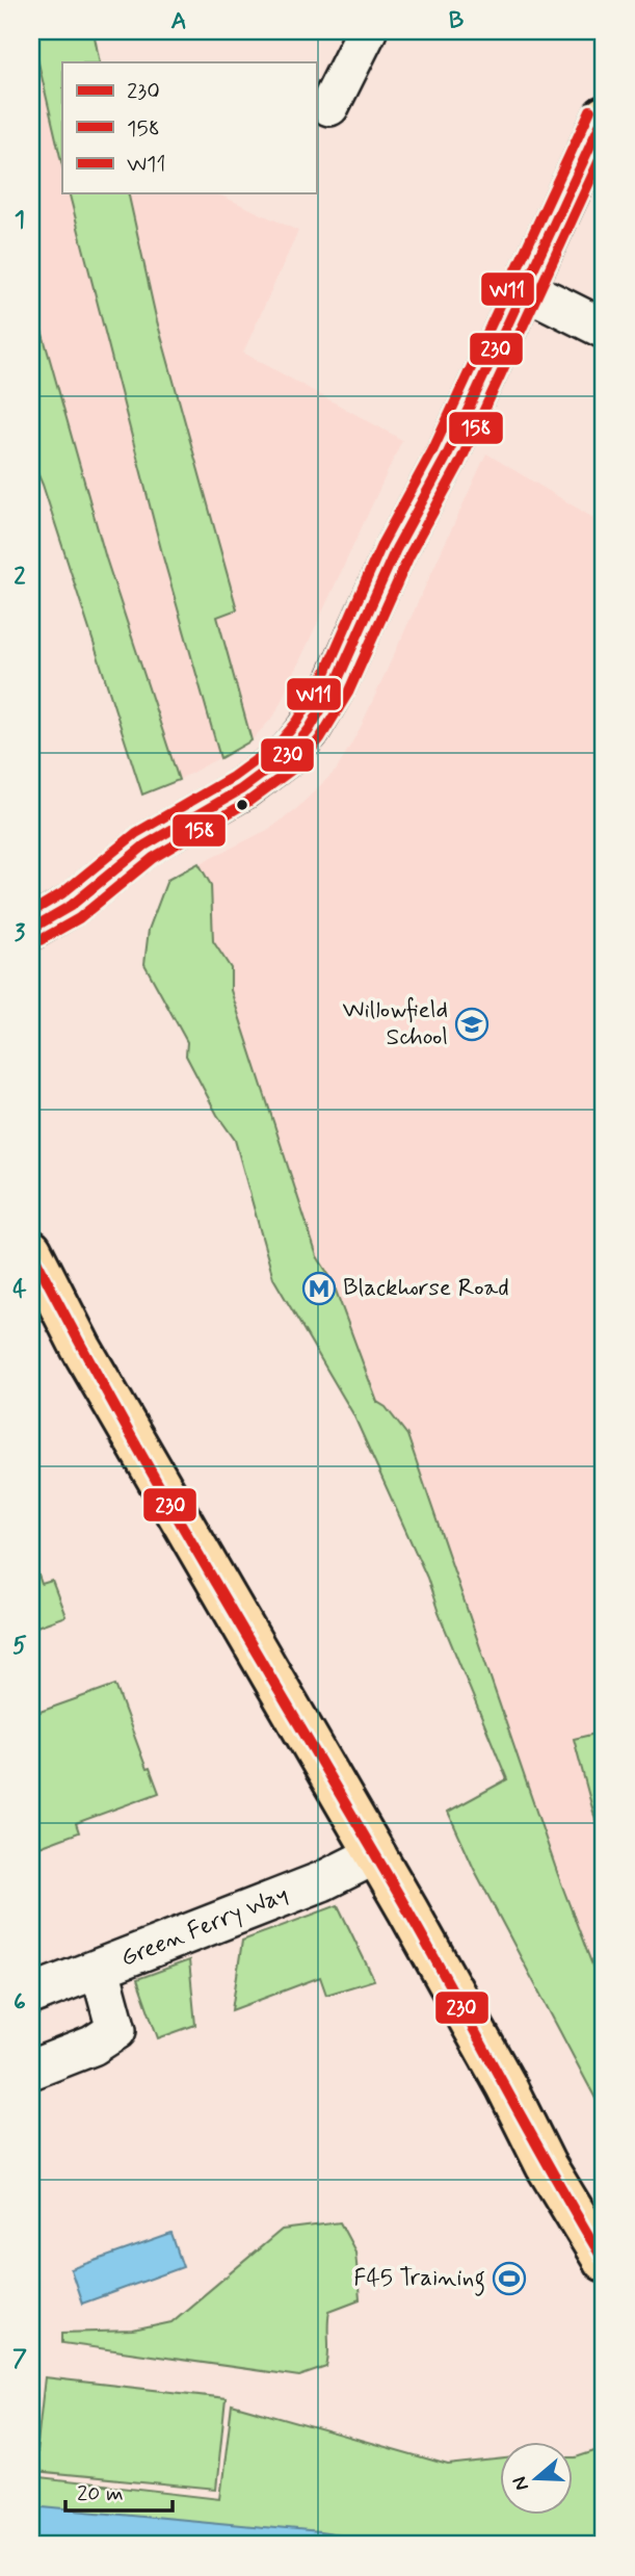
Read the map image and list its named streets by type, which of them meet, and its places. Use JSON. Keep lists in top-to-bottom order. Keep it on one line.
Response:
{"streets":{"street":["Green Ferry Way"]},"places":{"school or university":["Willowfield School"],"metro station":["Blackhorse Road"],"sports":["F45 Training"]},"lines":["transit line W11","transit line 230","transit line 158"],"legend":["230","158","W11"],"scale_bar":"20 m","north":"left","grid":{"columns":["A","B"],"rows":["1","2","3","4","5","6","7"]}}
